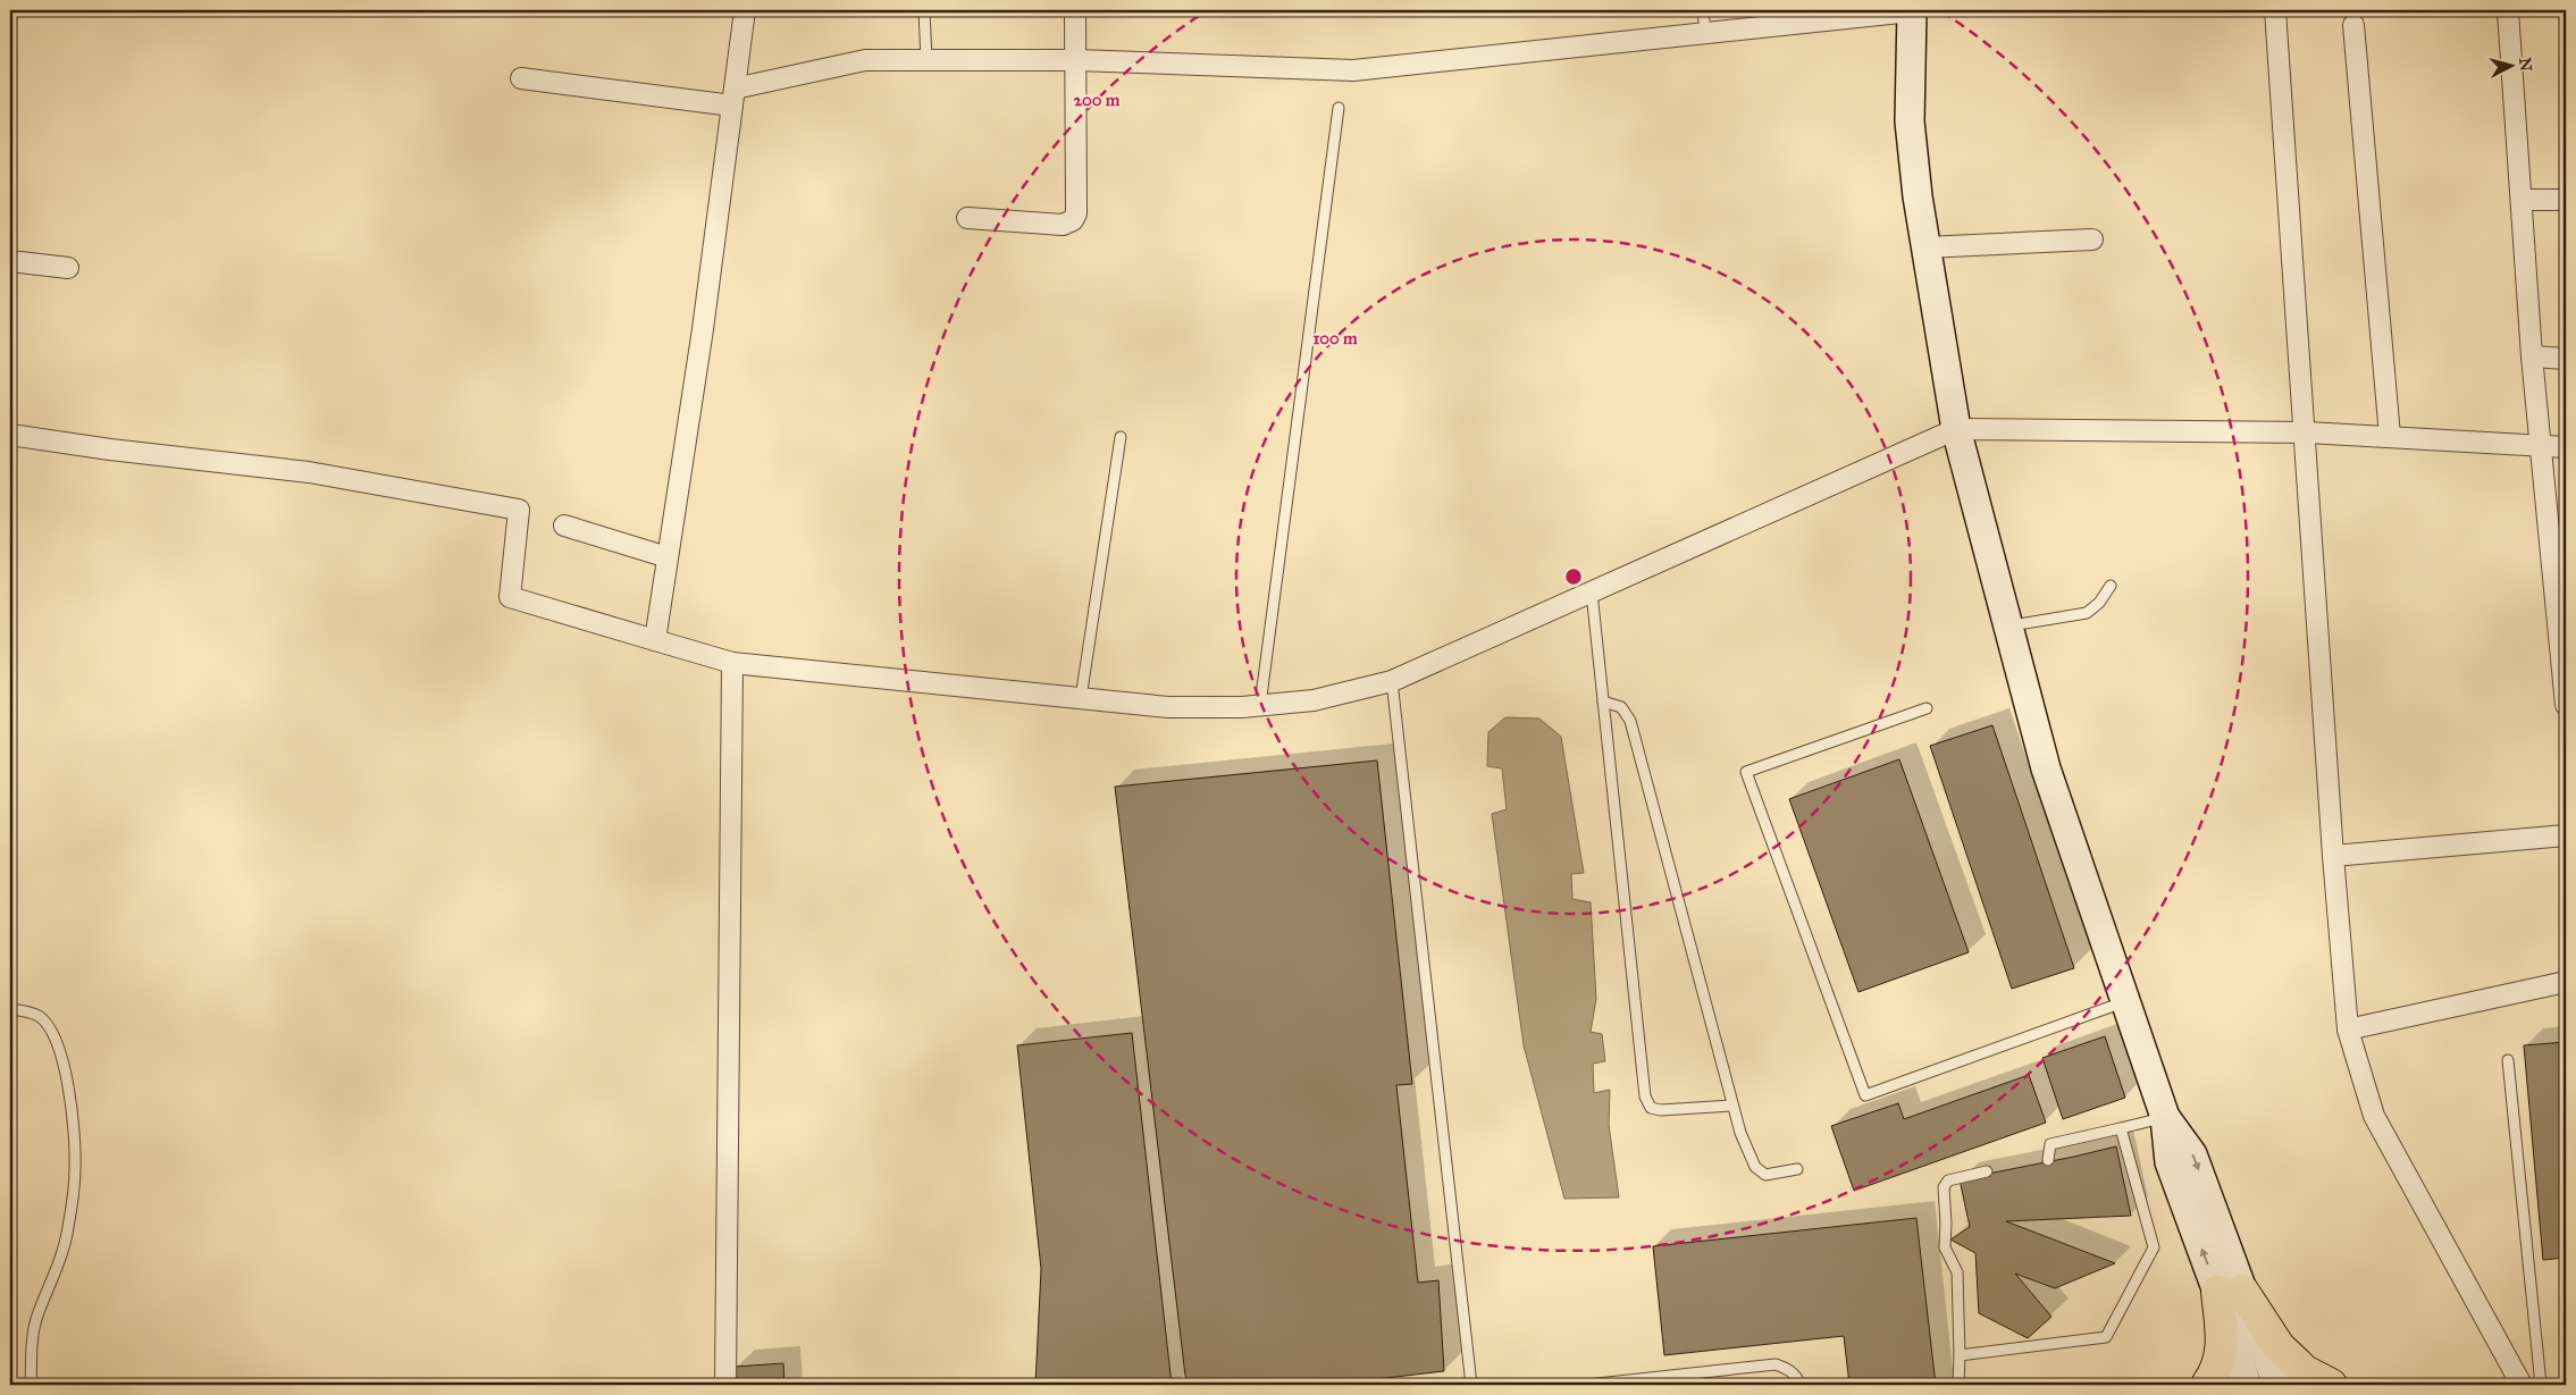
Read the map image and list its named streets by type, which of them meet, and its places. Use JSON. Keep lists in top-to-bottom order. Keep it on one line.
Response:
{"north":"right","rings":["200 m","100 m"]}
